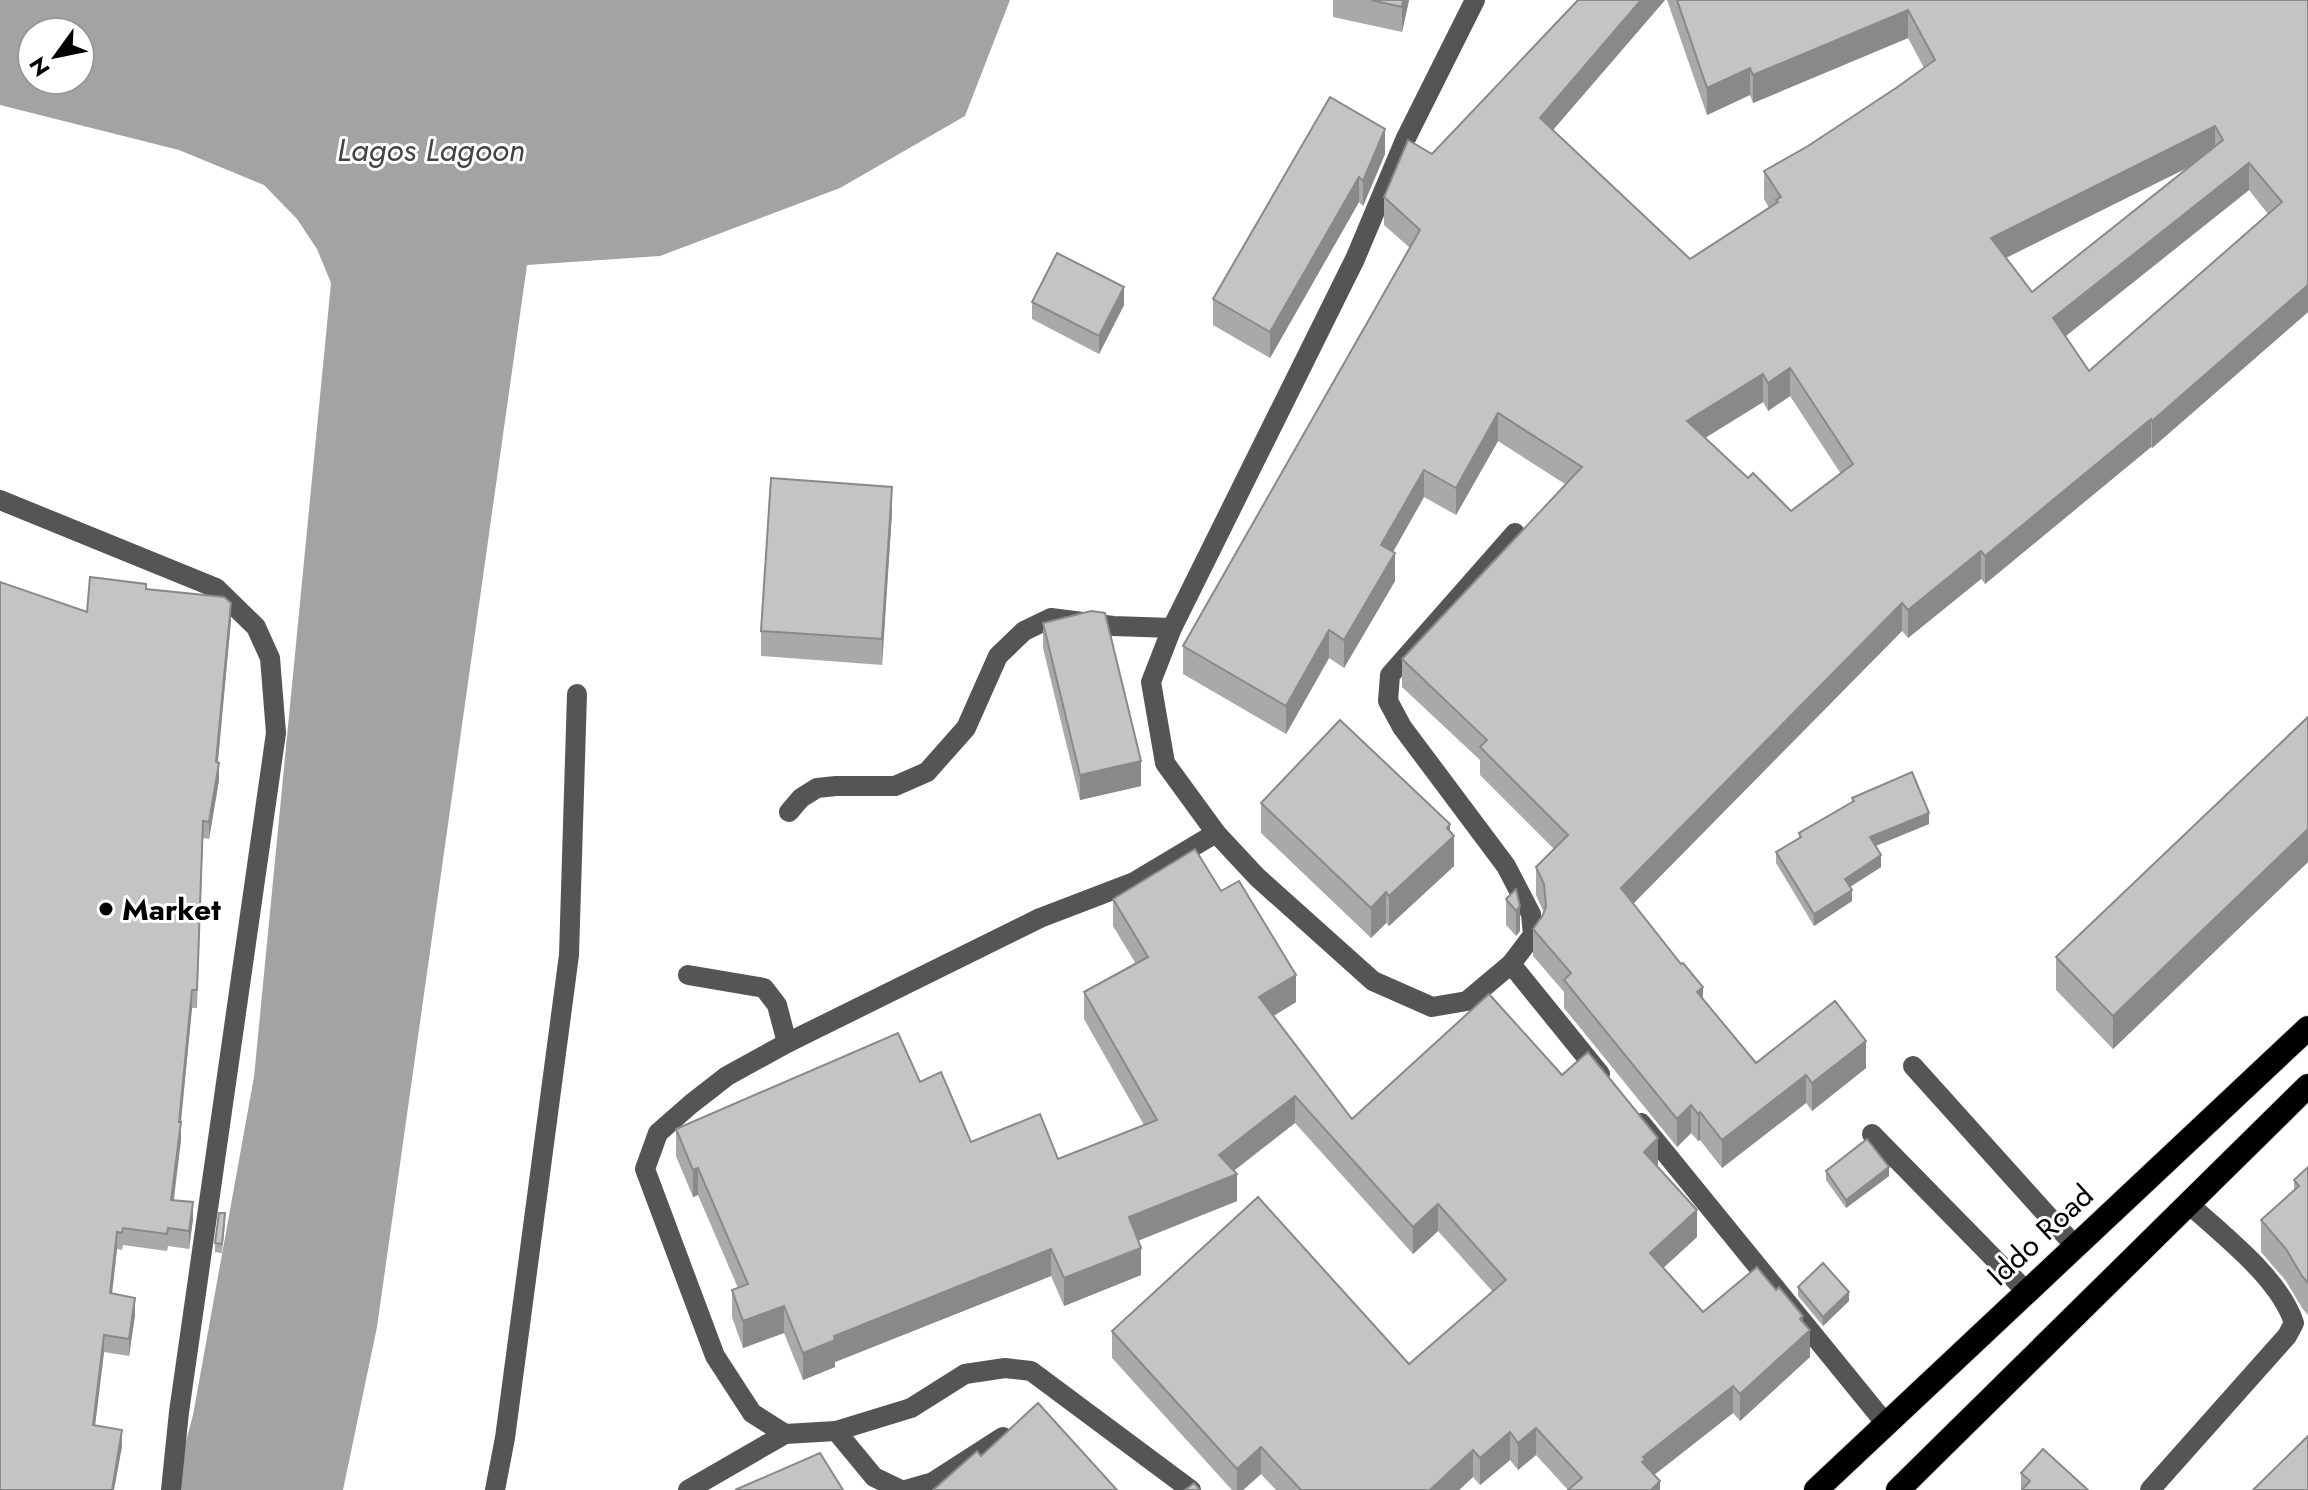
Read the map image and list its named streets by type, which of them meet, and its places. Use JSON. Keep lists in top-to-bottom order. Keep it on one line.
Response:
{"streets":{"highway":["Iddo Road"]},"water":["Lagos Lagoon"],"places":["Market"],"north":"bottom left"}
